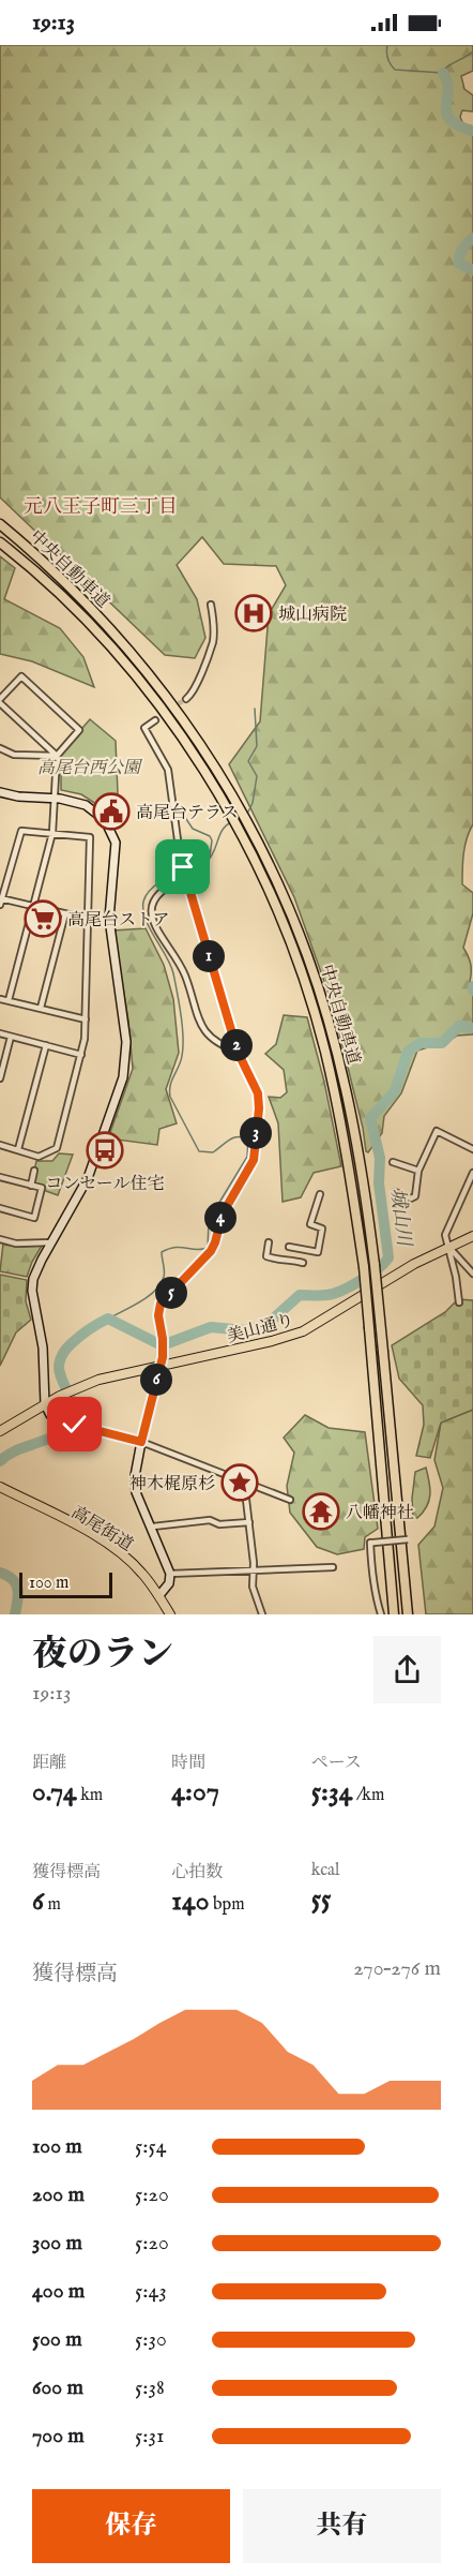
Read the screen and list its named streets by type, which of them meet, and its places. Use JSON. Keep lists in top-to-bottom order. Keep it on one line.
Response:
{"streets":{"highway":["中央自動車道"],"main road":["美山通り","高尾街道"]},"districts":["元八王子町三丁目"],"water":["城山川"],"parks":["高尾台西公園"],"places":{"hospital":["城山病院"],"public building":["高尾台テラス"],"supermarket":["高尾台ストア"],"bus stop":["コンセール住宅"],"place":["神木梶原杉"],"temple":["八幡神社"]},"scale_bar":"100 m","page":{"status":"19:13","pins":["1","2","3","4","5","6"],"scale":"100 m","heading":["夜のラン","19:13"],"stats":[["距離","0.74 km"],["時間","4:07"],["ペース","5:34 /km"],["獲得標高","6 m"],["心拍数","140 bpm"],["kcal","55"]],"chart":["獲得標高","270–276 m"],"list":[{"name":"100 m","note":"5:54"},{"name":"200 m","note":"5:20"},{"name":"300 m","note":"5:20"},{"name":"400 m","note":"5:43"},{"name":"500 m","note":"5:30"},{"name":"600 m","note":"5:38"},{"name":"700 m","note":"5:31"}],"buttons":["保存","共有"]}}
